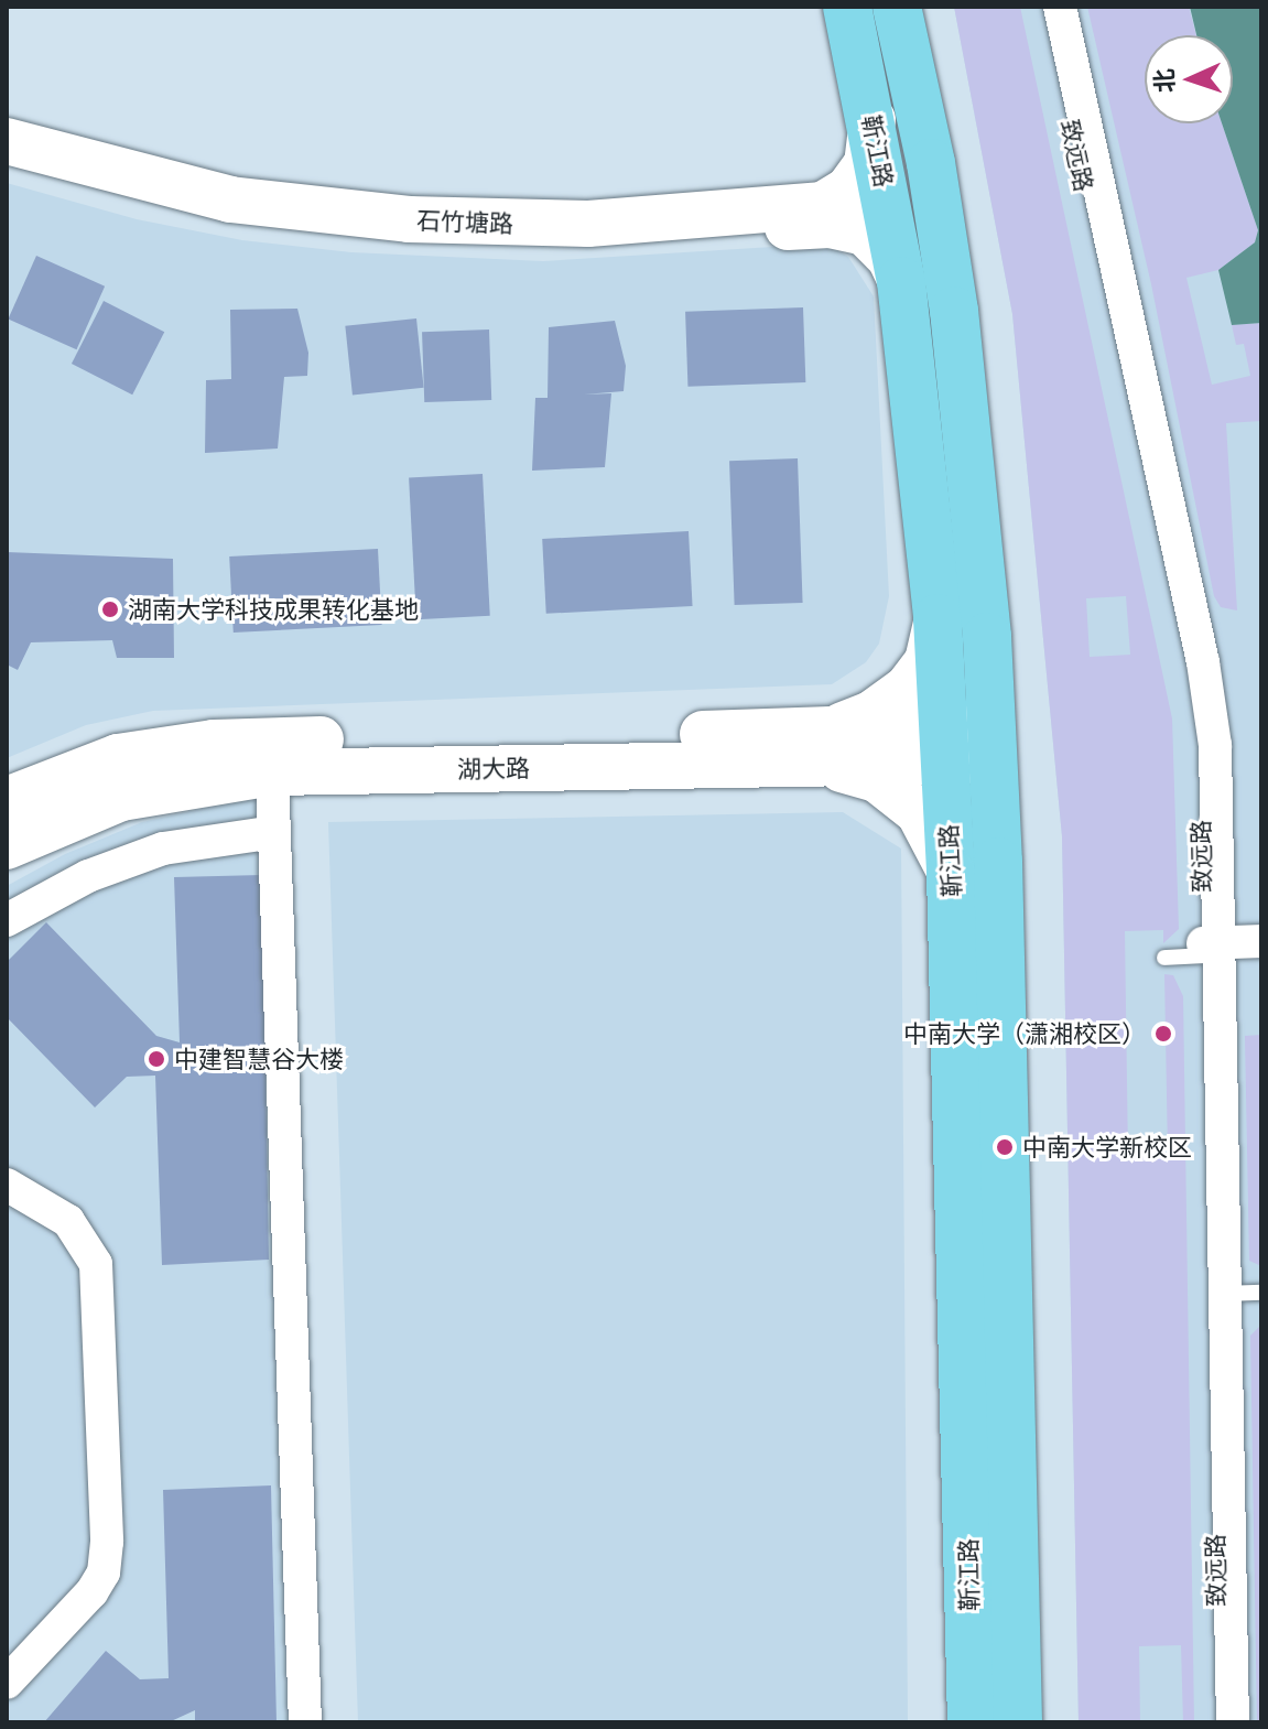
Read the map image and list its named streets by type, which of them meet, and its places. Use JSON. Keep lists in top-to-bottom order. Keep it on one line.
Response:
{"streets":{"main road":["靳江路","石竹塘路","湖大路"],"street":["致远路"]},"crossings":[["靳江路","石竹塘路"]],"places":["湖南大学科技成果转化基地","中南大学（潇湘校区）","中建智慧谷大楼","中南大学新校区"],"north":"left"}
